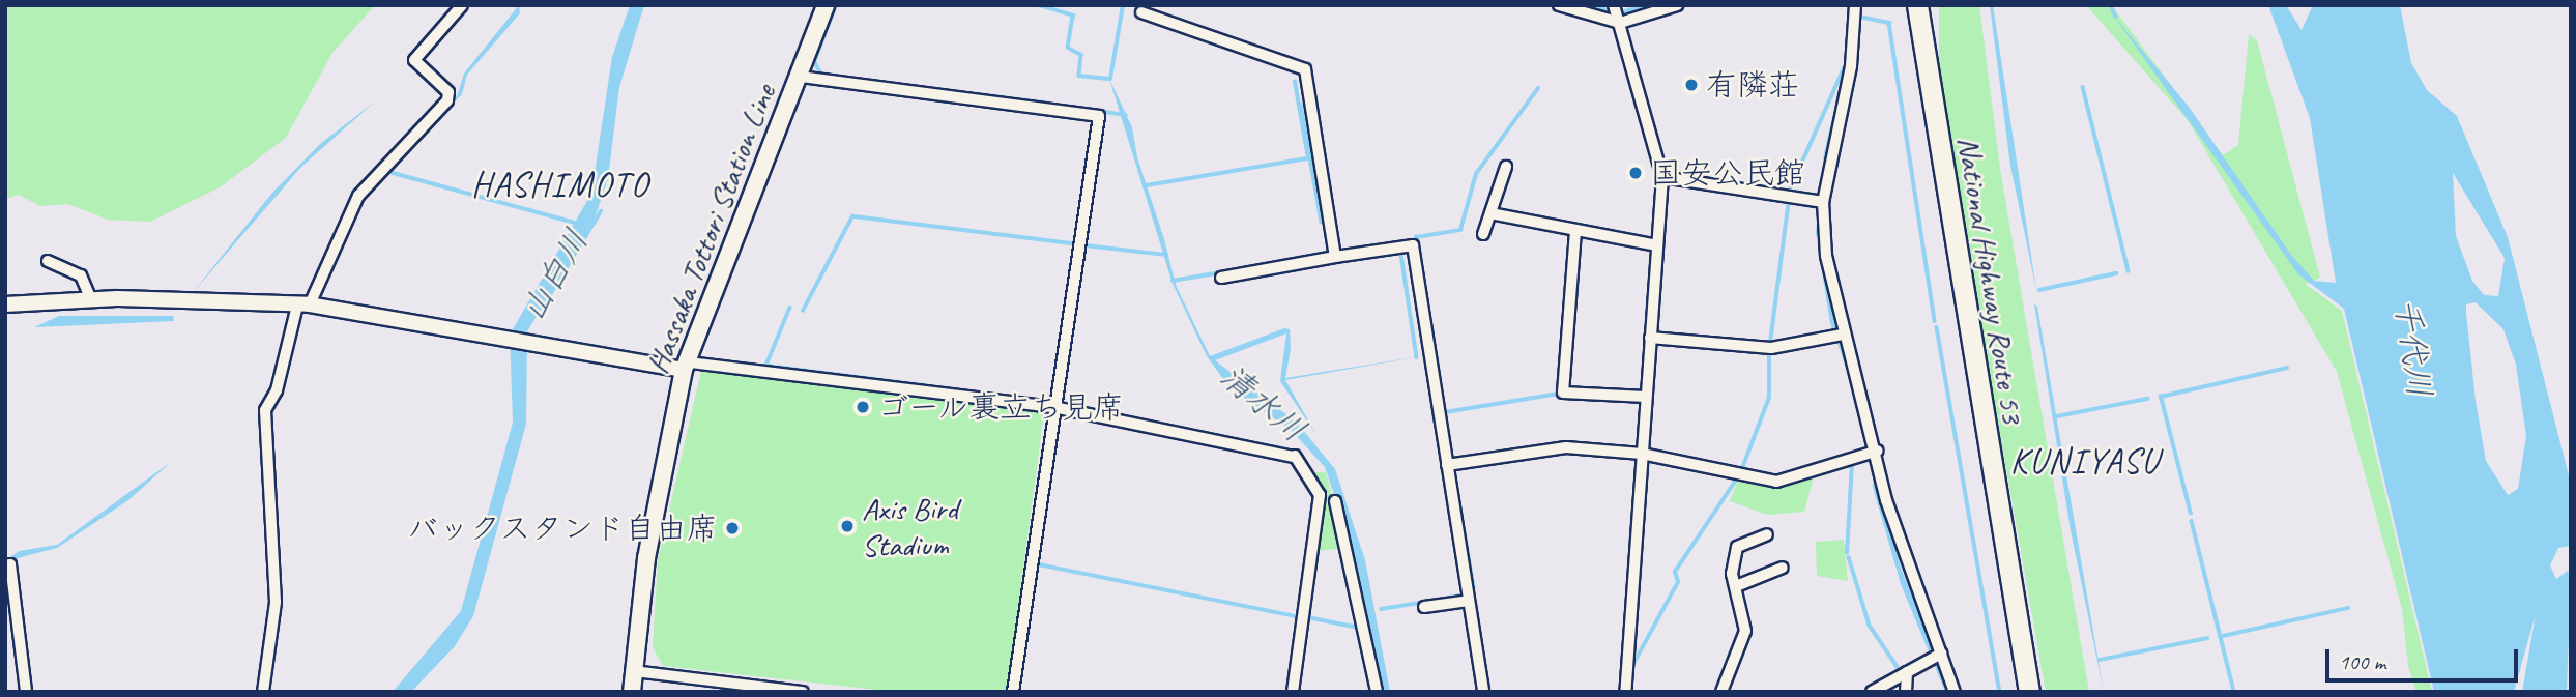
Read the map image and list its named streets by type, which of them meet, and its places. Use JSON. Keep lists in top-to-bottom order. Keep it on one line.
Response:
{"streets":{"highway":["National Highway Route 53"],"main road":["Hassaka Tottori Station Line"]},"districts":["HASHIMOTO","KUNIYASU"],"water":["山白川","千代川","清水川"],"places":["有隣荘","国安公民館","ゴール裏立ち見席","Axis Bird Stadium","バックスタンド自由席"],"scale_bar":"100 m"}
